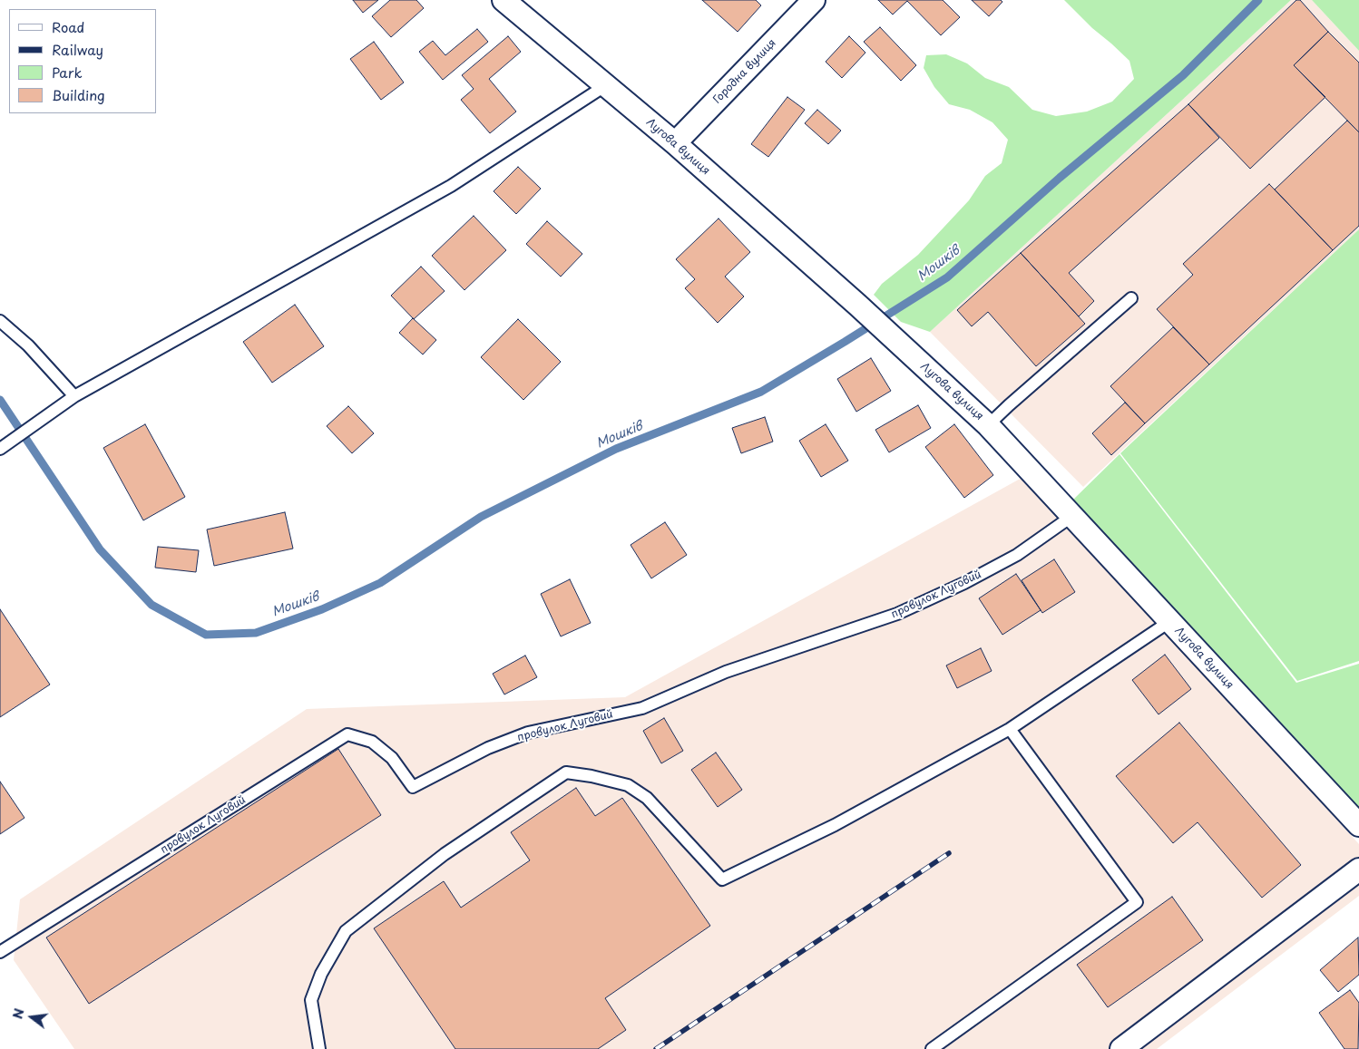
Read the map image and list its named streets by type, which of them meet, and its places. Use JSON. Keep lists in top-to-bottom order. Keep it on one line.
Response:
{"streets":{"street":["Городна вулиця","Лугова вулиця"],"lane":["провулок Луговий"]},"crossings":[["Городна вулиця","Лугова вулиця"],["Лугова вулиця","провулок Луговий"]],"water":["Мошків"],"legend":["Road","Railway","Park","Building"],"north":"left"}
